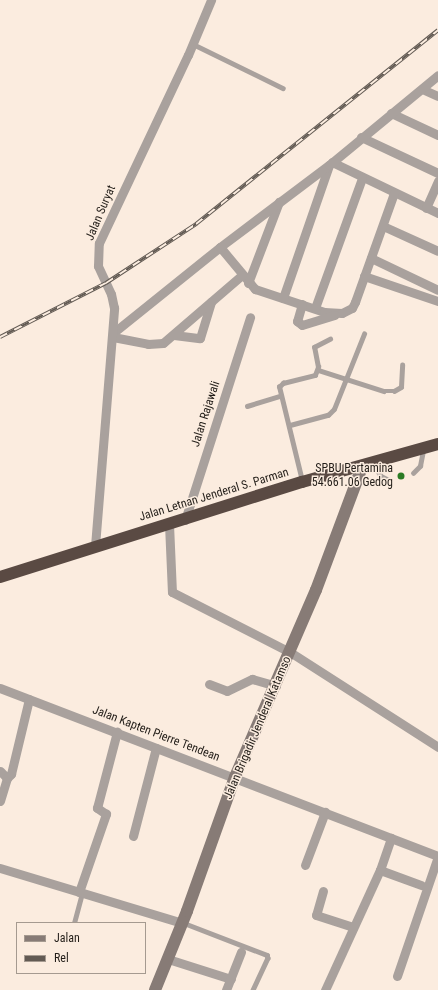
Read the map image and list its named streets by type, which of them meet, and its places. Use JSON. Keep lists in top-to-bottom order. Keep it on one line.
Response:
{"streets":{"highway":["Jalan Letnan Jenderal S. Parman"],"street":["Jalan Suryat","Jalan Rajawali","Jalan Brigadir Jenderal Katamso","Jalan Kapten Pierre Tendean"]},"crossings":[["Jalan Suryat","Jalan Letnan Jenderal S. Parman"],["Jalan Rajawali","Jalan Letnan Jenderal S. Parman"],["Jalan Letnan Jenderal S. Parman","Jalan Brigadir Jenderal Katamso"],["Jalan Brigadir Jenderal Katamso","Jalan Kapten Pierre Tendean"]],"places":["SPBU Pertamina 54.661.06 Gedog"],"legend":["Jalan","Rel"]}
